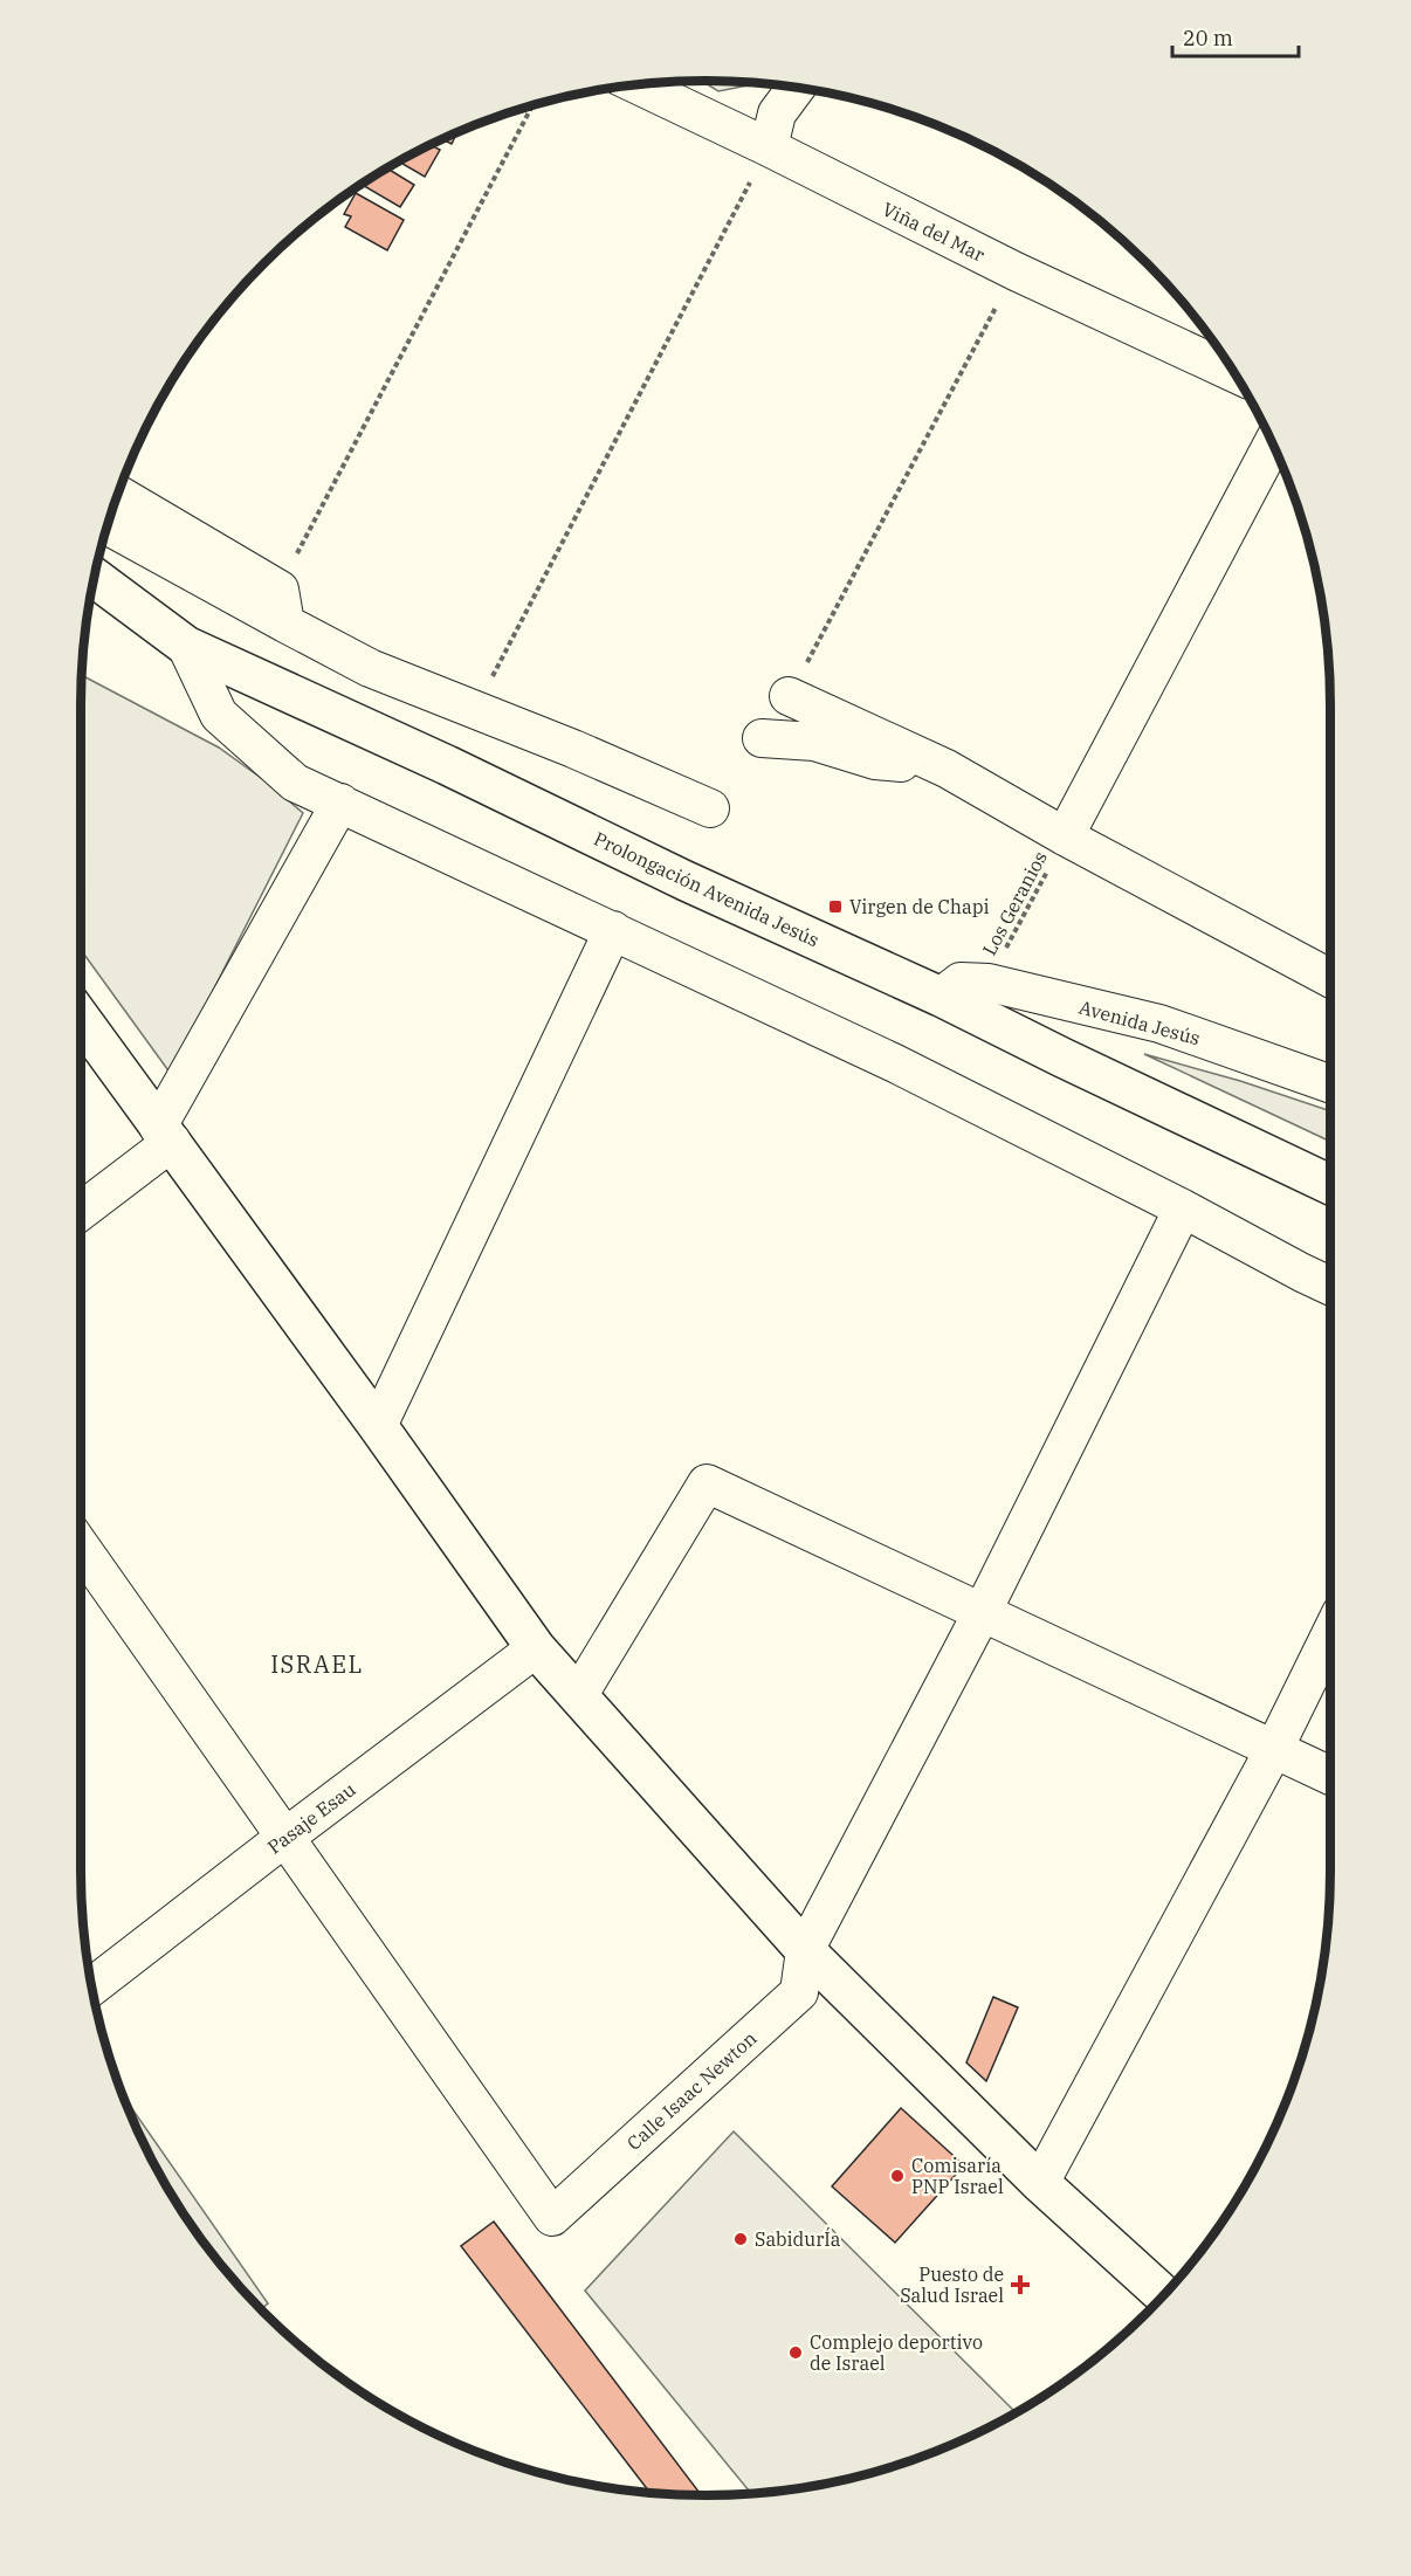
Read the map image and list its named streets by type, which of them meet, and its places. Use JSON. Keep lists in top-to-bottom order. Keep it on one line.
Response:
{"streets":{"street":["Viña del Mar","Prolongación Avenida Jesús","Avenida Jesús","Pasaje Esau","Calle Isaac Newton"],"path":["Los Geranios"]},"crossings":[["Prolongación Avenida Jesús","Avenida Jesús"],["Los Geranios","Avenida Jesús"],["Pasaje Esau","Calle Isaac Newton"]],"districts":["ISRAEL"],"places":{"transit":["Virgen de Chapi"],"other":["Comisaría PNP Israel","SabidurÍa","Complejo deportivo de Israel"],"health":["Puesto de Salud Israel"]},"scale_bar":"20 m"}
